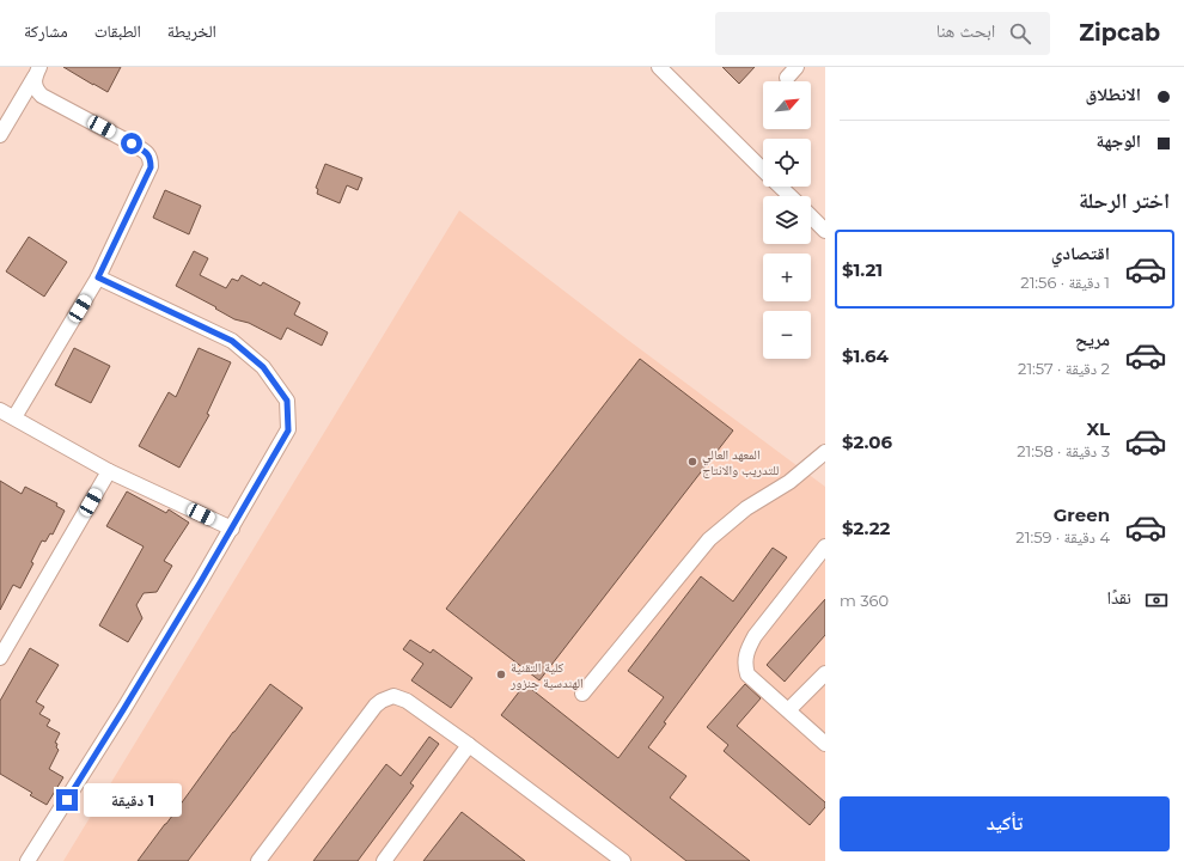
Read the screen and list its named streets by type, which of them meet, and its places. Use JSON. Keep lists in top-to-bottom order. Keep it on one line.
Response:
{"places":["المعهد العالي للتدريب والانتاج","كلية التقنية الهندسية جنزور"],"north":"top right","page":{"header":"Zipcab","search":"ابحث هنا","nav":["الخريطة","الطبقات","مشاركة"],"banner":["الانطلاق","الوجهة"],"map_buttons":["+","−"],"heading":"اختر الرحلة","list":[{"name":"اقتصادي","note":"1 دقيقة · 21:56","value":"$1.21"},{"name":"مريح","note":"2 دقيقة · 21:57","value":"$1.64"},{"name":"XL","note":"3 دقيقة · 21:58","value":"$2.06"},{"name":"Green","note":"4 دقيقة · 21:59","value":"$2.22"}],"pay":["نقدًا","360 m"],"bubble":"1 دقيقة","buttons":"تأكيد"}}
